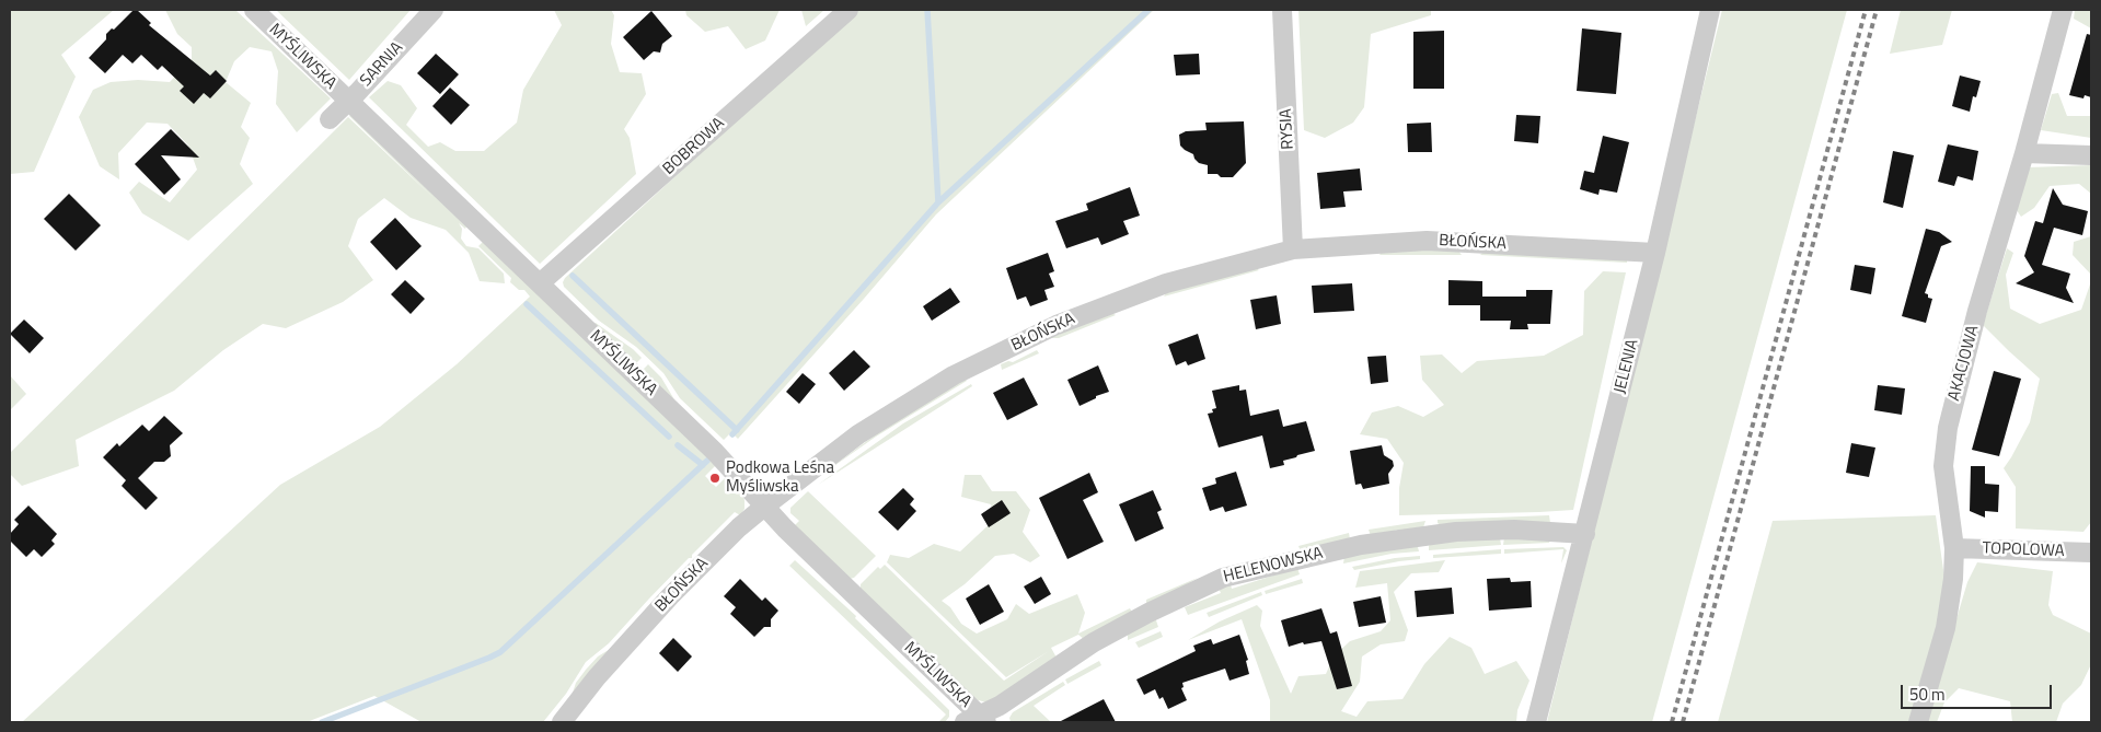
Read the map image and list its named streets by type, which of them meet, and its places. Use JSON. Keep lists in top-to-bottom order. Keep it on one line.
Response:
{"streets":{"street":["MYŚLIWSKA","SARNIA","RYSIA","BOBROWA","BŁOŃSKA","AKACJOWA","JELENIA","TOPOLOWA","HELENOWSKA"]},"crossings":[["MYŚLIWSKA","SARNIA"],["MYŚLIWSKA","BOBROWA"],["MYŚLIWSKA","BŁOŃSKA"],["MYŚLIWSKA","HELENOWSKA"],["RYSIA","BŁOŃSKA"],["BŁOŃSKA","JELENIA"],["AKACJOWA","TOPOLOWA"],["JELENIA","HELENOWSKA"]],"places":["Podkowa Leśna Myśliwska"],"scale_bar":"50 m"}
